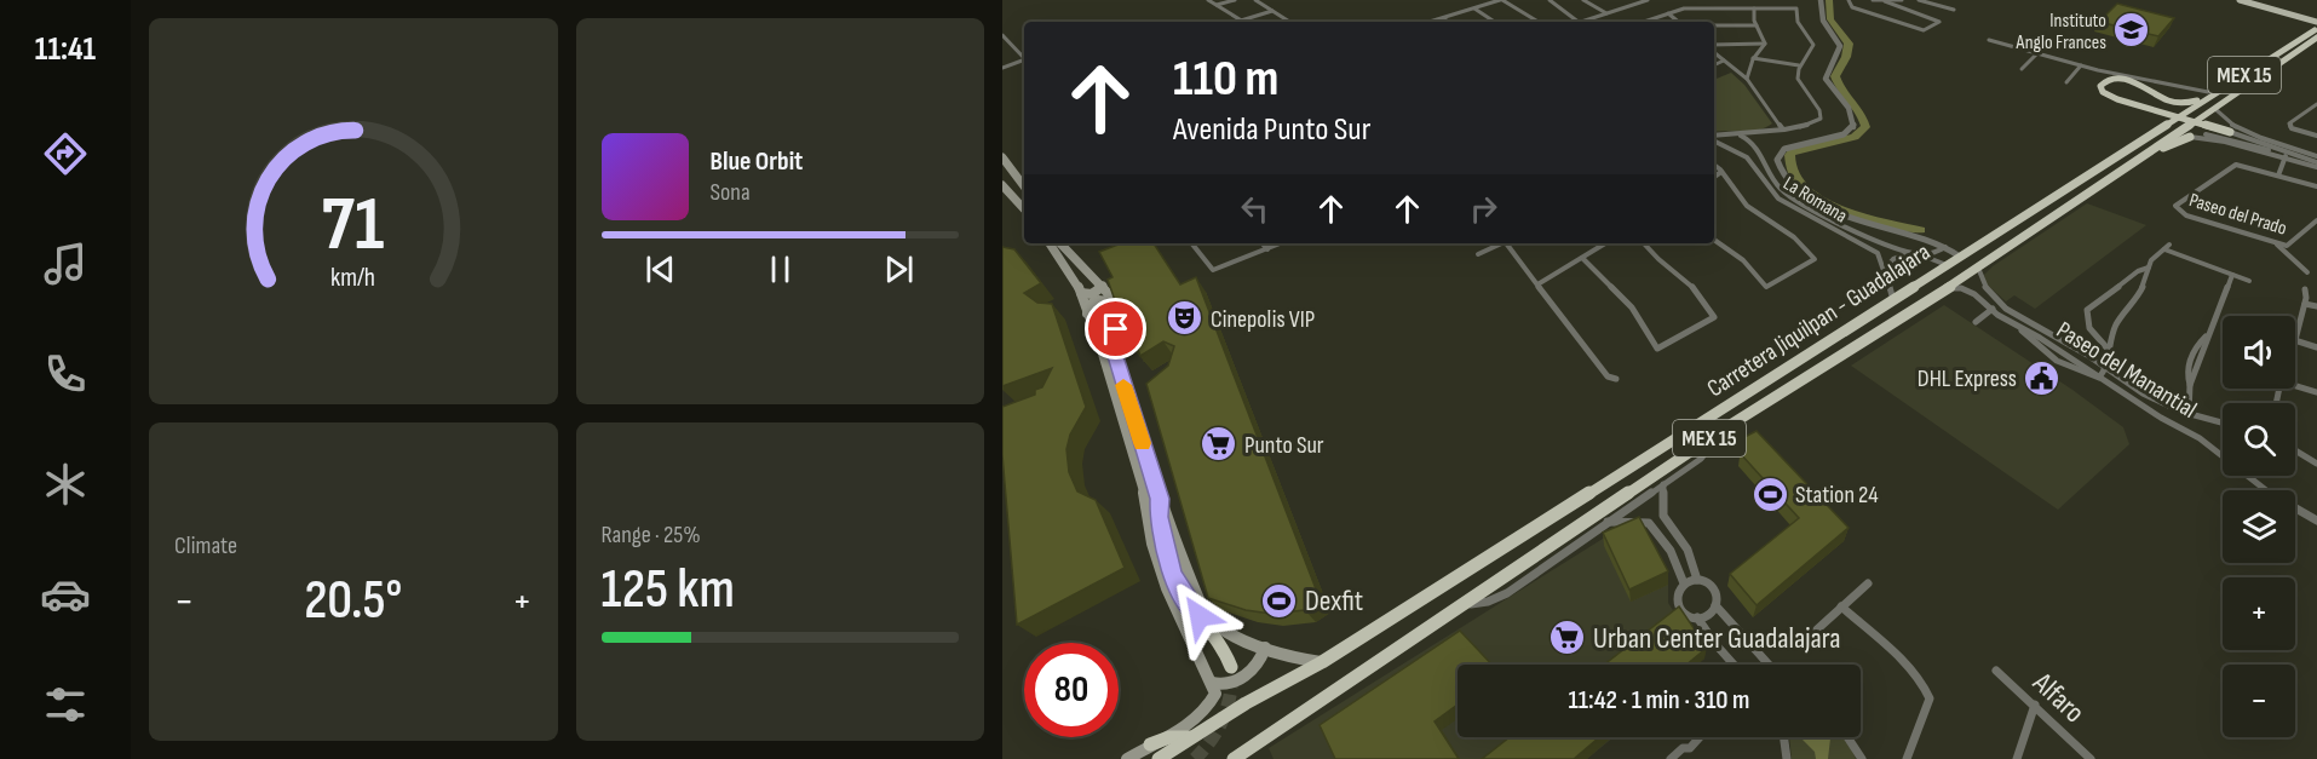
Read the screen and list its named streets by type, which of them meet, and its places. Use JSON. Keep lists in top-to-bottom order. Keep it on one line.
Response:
{"streets":{"highway":["MEX 15","Carretera Jiquilpan - Guadalajara"],"street":["La Romana","Paseo del Prado","Paseo del Manantial","Alfaro"]},"crossings":[["La Romana","Carretera Jiquilpan - Guadalajara"],["Carretera Jiquilpan - Guadalajara","Paseo del Manantial"]],"places":{"school or university":["Instituto Anglo Frances"],"theatre":["Cinepolis VIP"],"public building":["DHL Express"],"supermarket":["Punto Sur","Urban Center Guadalajara"],"sports":["Station 24","Dexfit"]},"page":{"tabs":"11:41","turn":["110 m","Avenida Punto Sur"],"song":["Blue Orbit","Sona"],"map_buttons":["+","−"],"tile":["Climate",["Range · 25%","125 km"]],"heat":["−","20.5°","+"],"limit":"80","trip":"11:42 · 1 min · 310 m","gauge":["71","km/h"]}}
